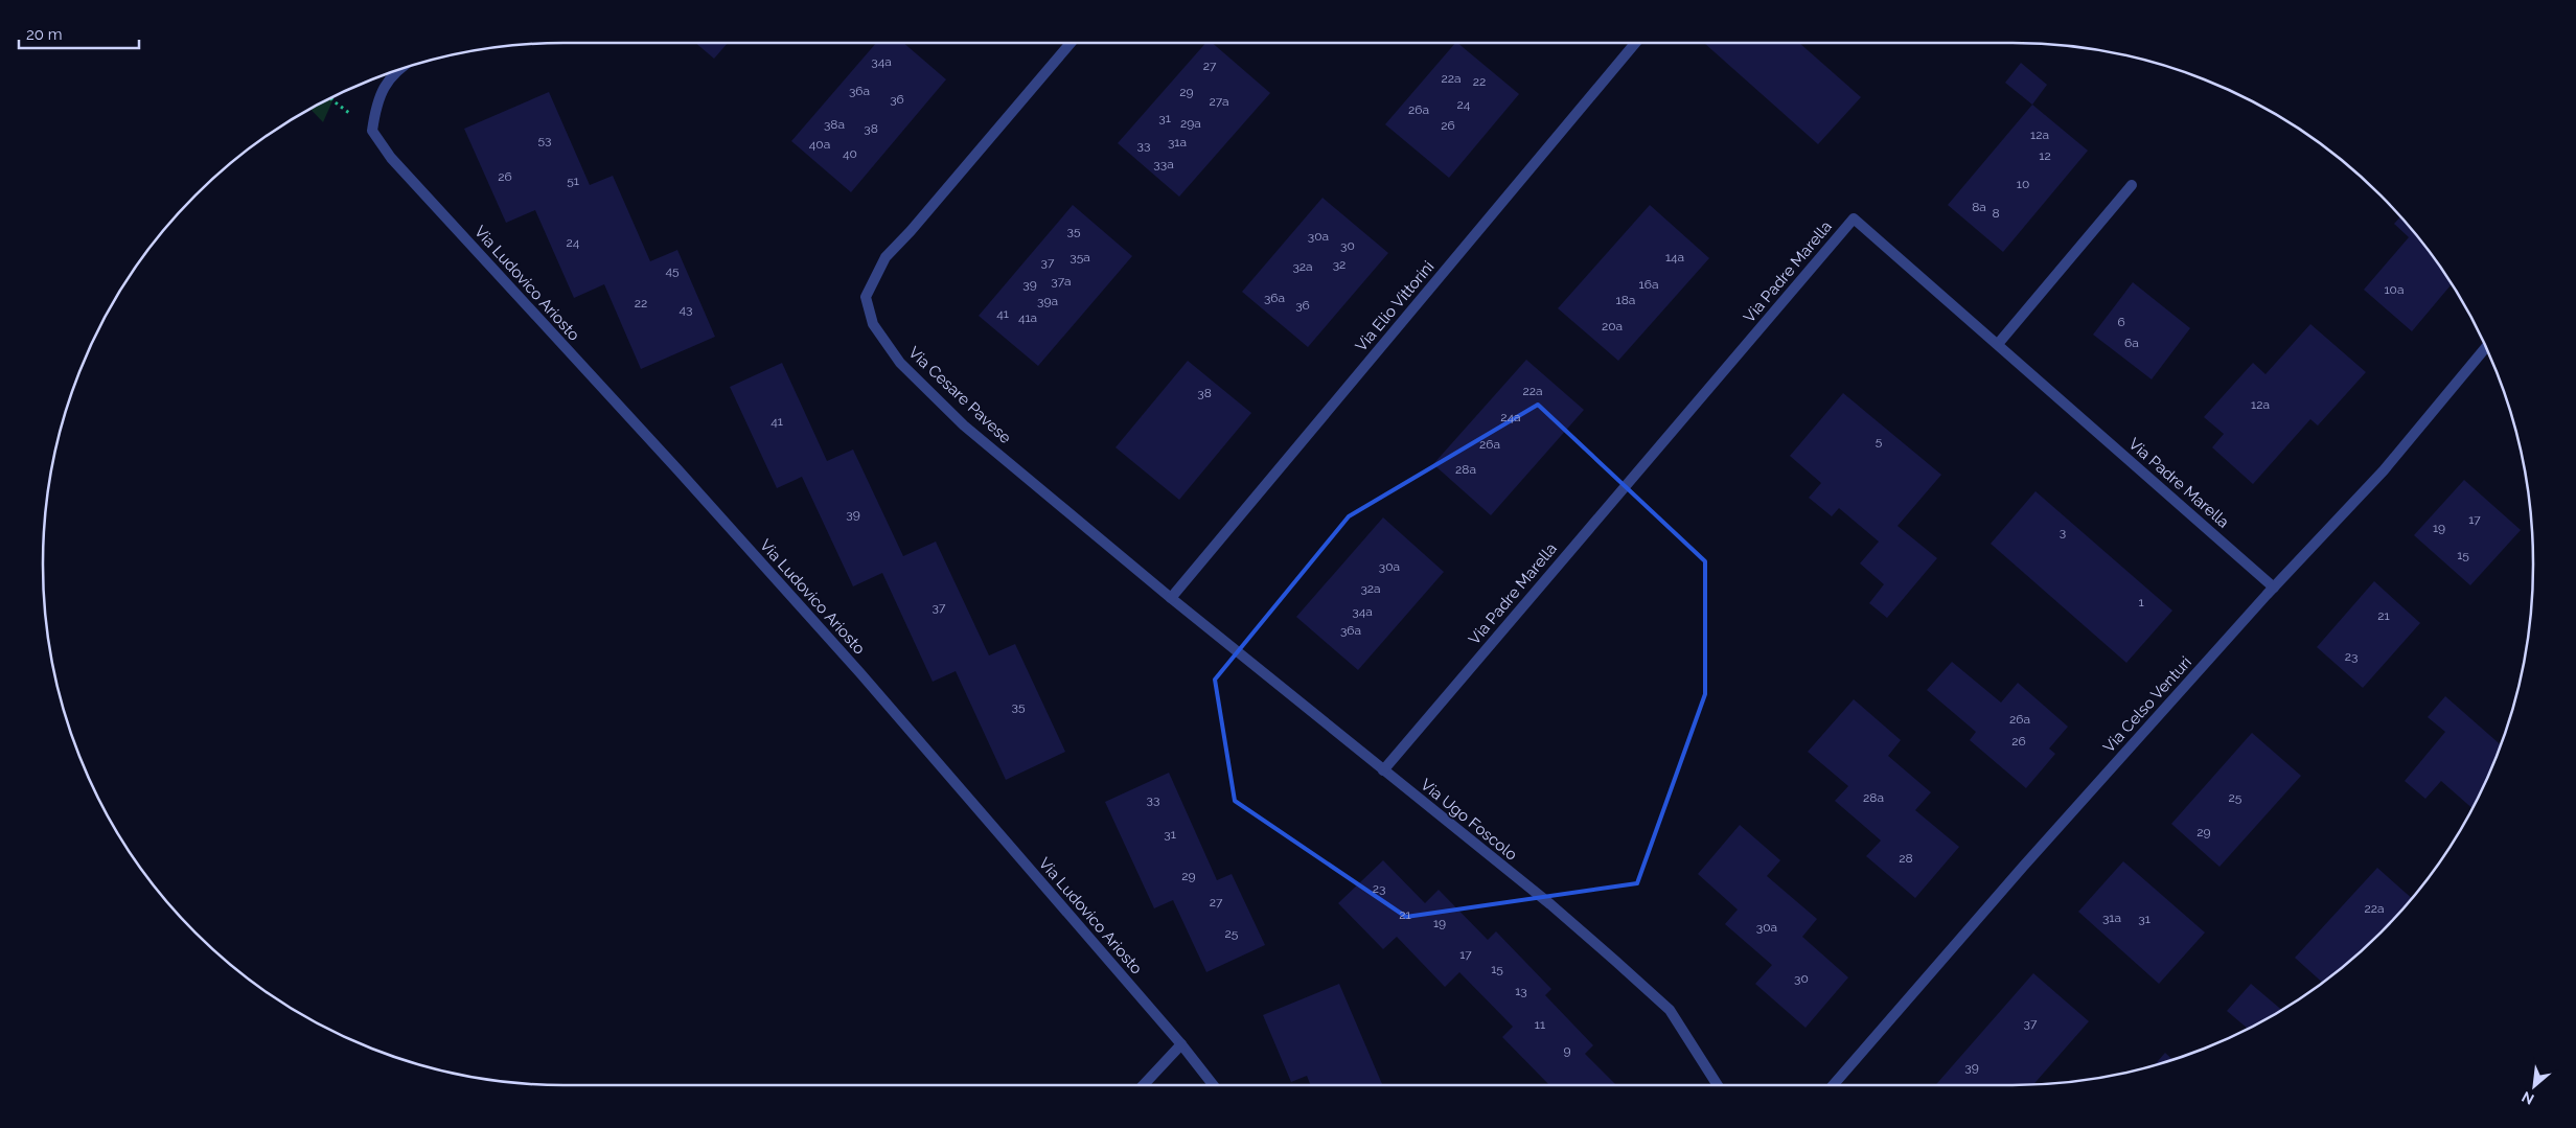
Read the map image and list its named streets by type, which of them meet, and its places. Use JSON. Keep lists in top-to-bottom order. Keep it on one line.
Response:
{"streets":{"street":["Via Padre Marella","Via Ludovico Ariosto","Via Elio Vittorini","Via Cesare Pavese","Via Celso Venturi","Via Ugo Foscolo"]},"crossings":[["Via Padre Marella","Via Celso Venturi"],["Via Padre Marella","Via Ugo Foscolo"],["Via Elio Vittorini","Via Cesare Pavese"],["Via Elio Vittorini","Via Ugo Foscolo"],["Via Cesare Pavese","Via Ugo Foscolo"]],"house_numbers":["34a","27","22a","22","36a","29","36","27a","24","26a","31","29a","38a","26","38","12a","53","31a","40a","33","40","12","33a","26","51","10","8a","8","35","30a","24","30","35a","14a","37","32","32a","45","37a","39","16a","10a","36a","18a","39a","22","36","43","41","41a","6","20a","6a","22a","38","12a","24a","41","5","26a","28a","39","17","19","3","15","30a","32a","1","37","34a","21","36a","23","35","26a","26","28a","25","33","29","31","28","29","23","27","22a","21","31a","31","19","30a","25","17","15","30","13","37","11","9","39"],"scale_bar":"20 m","north":"bottom left"}
